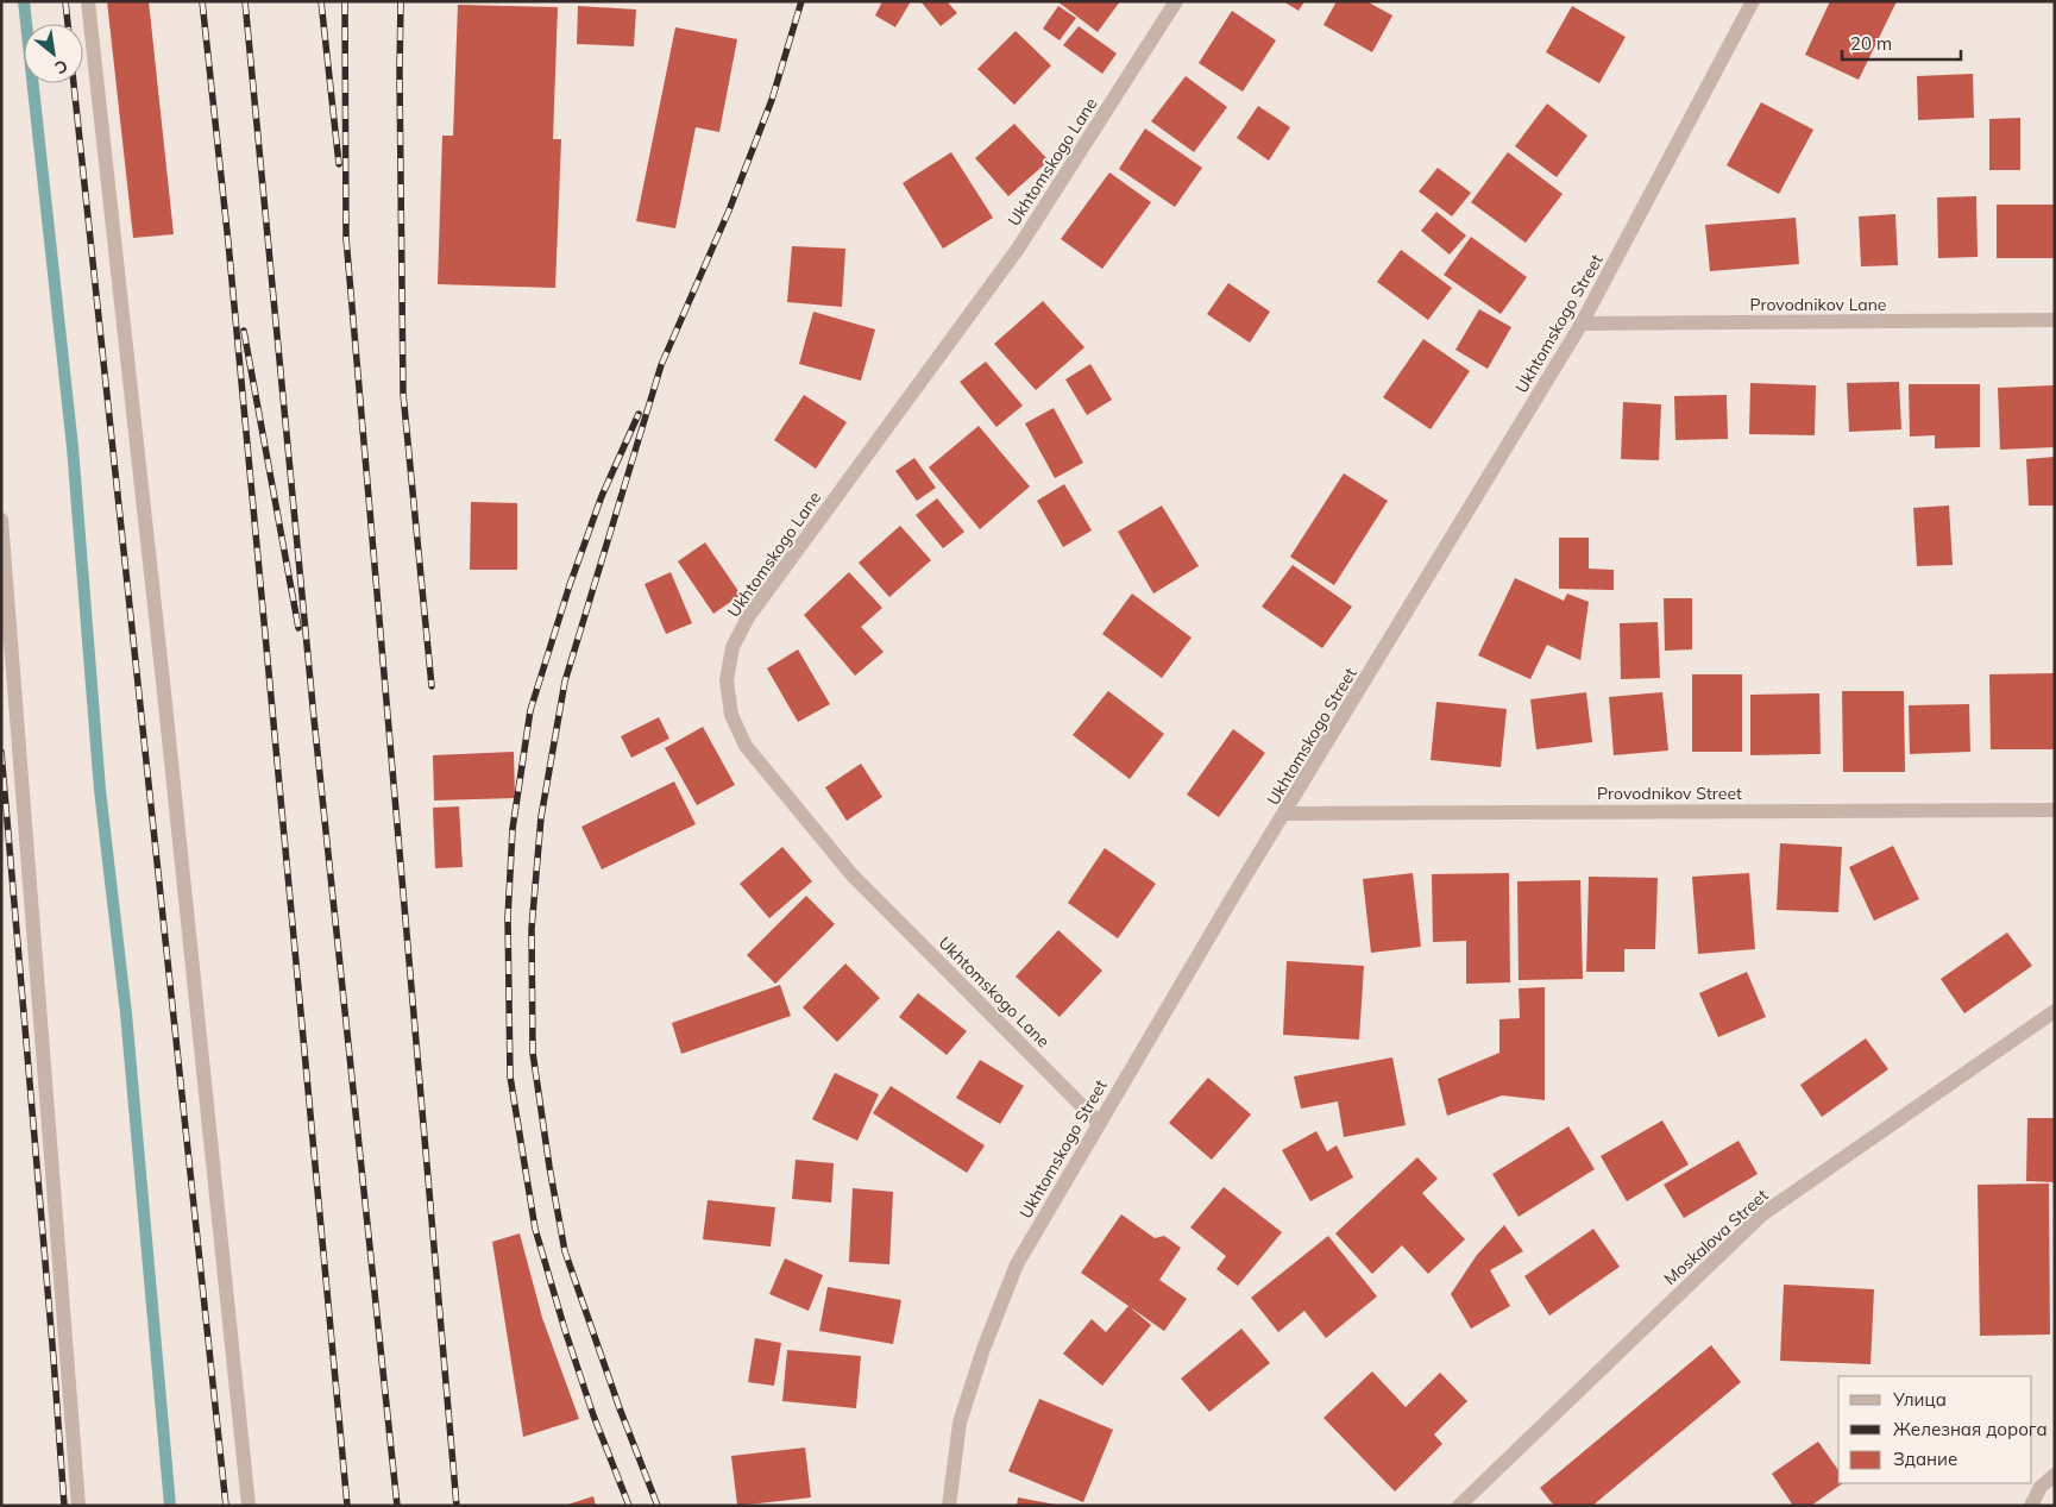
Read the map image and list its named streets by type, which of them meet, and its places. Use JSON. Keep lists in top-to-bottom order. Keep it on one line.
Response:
{"streets":{"street":["Ukhtomskogo Lane","Provodnikov Lane","Ukhtomskogo Street","Provodnikov Street","Moskalova Street"]},"crossings":[["Ukhtomskogo Lane","Ukhtomskogo Street"],["Provodnikov Lane","Ukhtomskogo Street"],["Ukhtomskogo Street","Provodnikov Street"]],"legend":["Улица","Железная дорога","Здание"],"scale_bar":"20 m","north":"bottom right"}
